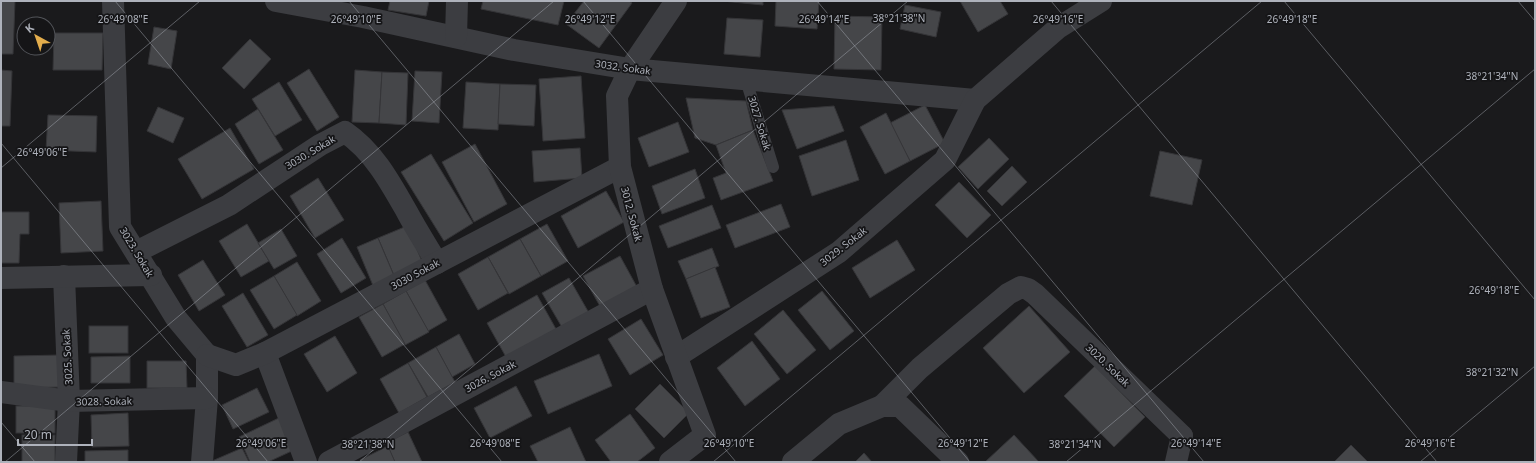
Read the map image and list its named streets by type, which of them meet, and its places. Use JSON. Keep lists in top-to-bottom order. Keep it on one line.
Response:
{"streets":{"street":["3032. Sokak","3030. Sokak","3012. Sokak","3029. Sokak","3023. Sokak","3030 Sokak","3025. Sokak","3020. Sokak","3026. Sokak","3028. Sokak"],"lane":["3027. Sokak"]},"crossings":[["3032. Sokak","3027. Sokak"],["3032. Sokak","3012. Sokak"],["3032. Sokak","3029. Sokak"],["3030. Sokak","3023. Sokak"],["3030. Sokak","3030 Sokak"],["3012. Sokak","3029. Sokak"],["3012. Sokak","3030 Sokak"],["3012. Sokak","3026. Sokak"],["3023. Sokak","3030 Sokak"],["3025. Sokak","3028. Sokak"]],"scale_bar":"20 m","north":"top left","coordinates":["38°21'38\"N","26°49'08\"E","26°49'12\"E","26°49'18\"E","26°49'10\"E","26°49'14\"E","26°49'16\"E","38°21'34\"N","26°49'06\"E","38°21'32\"N"]}
